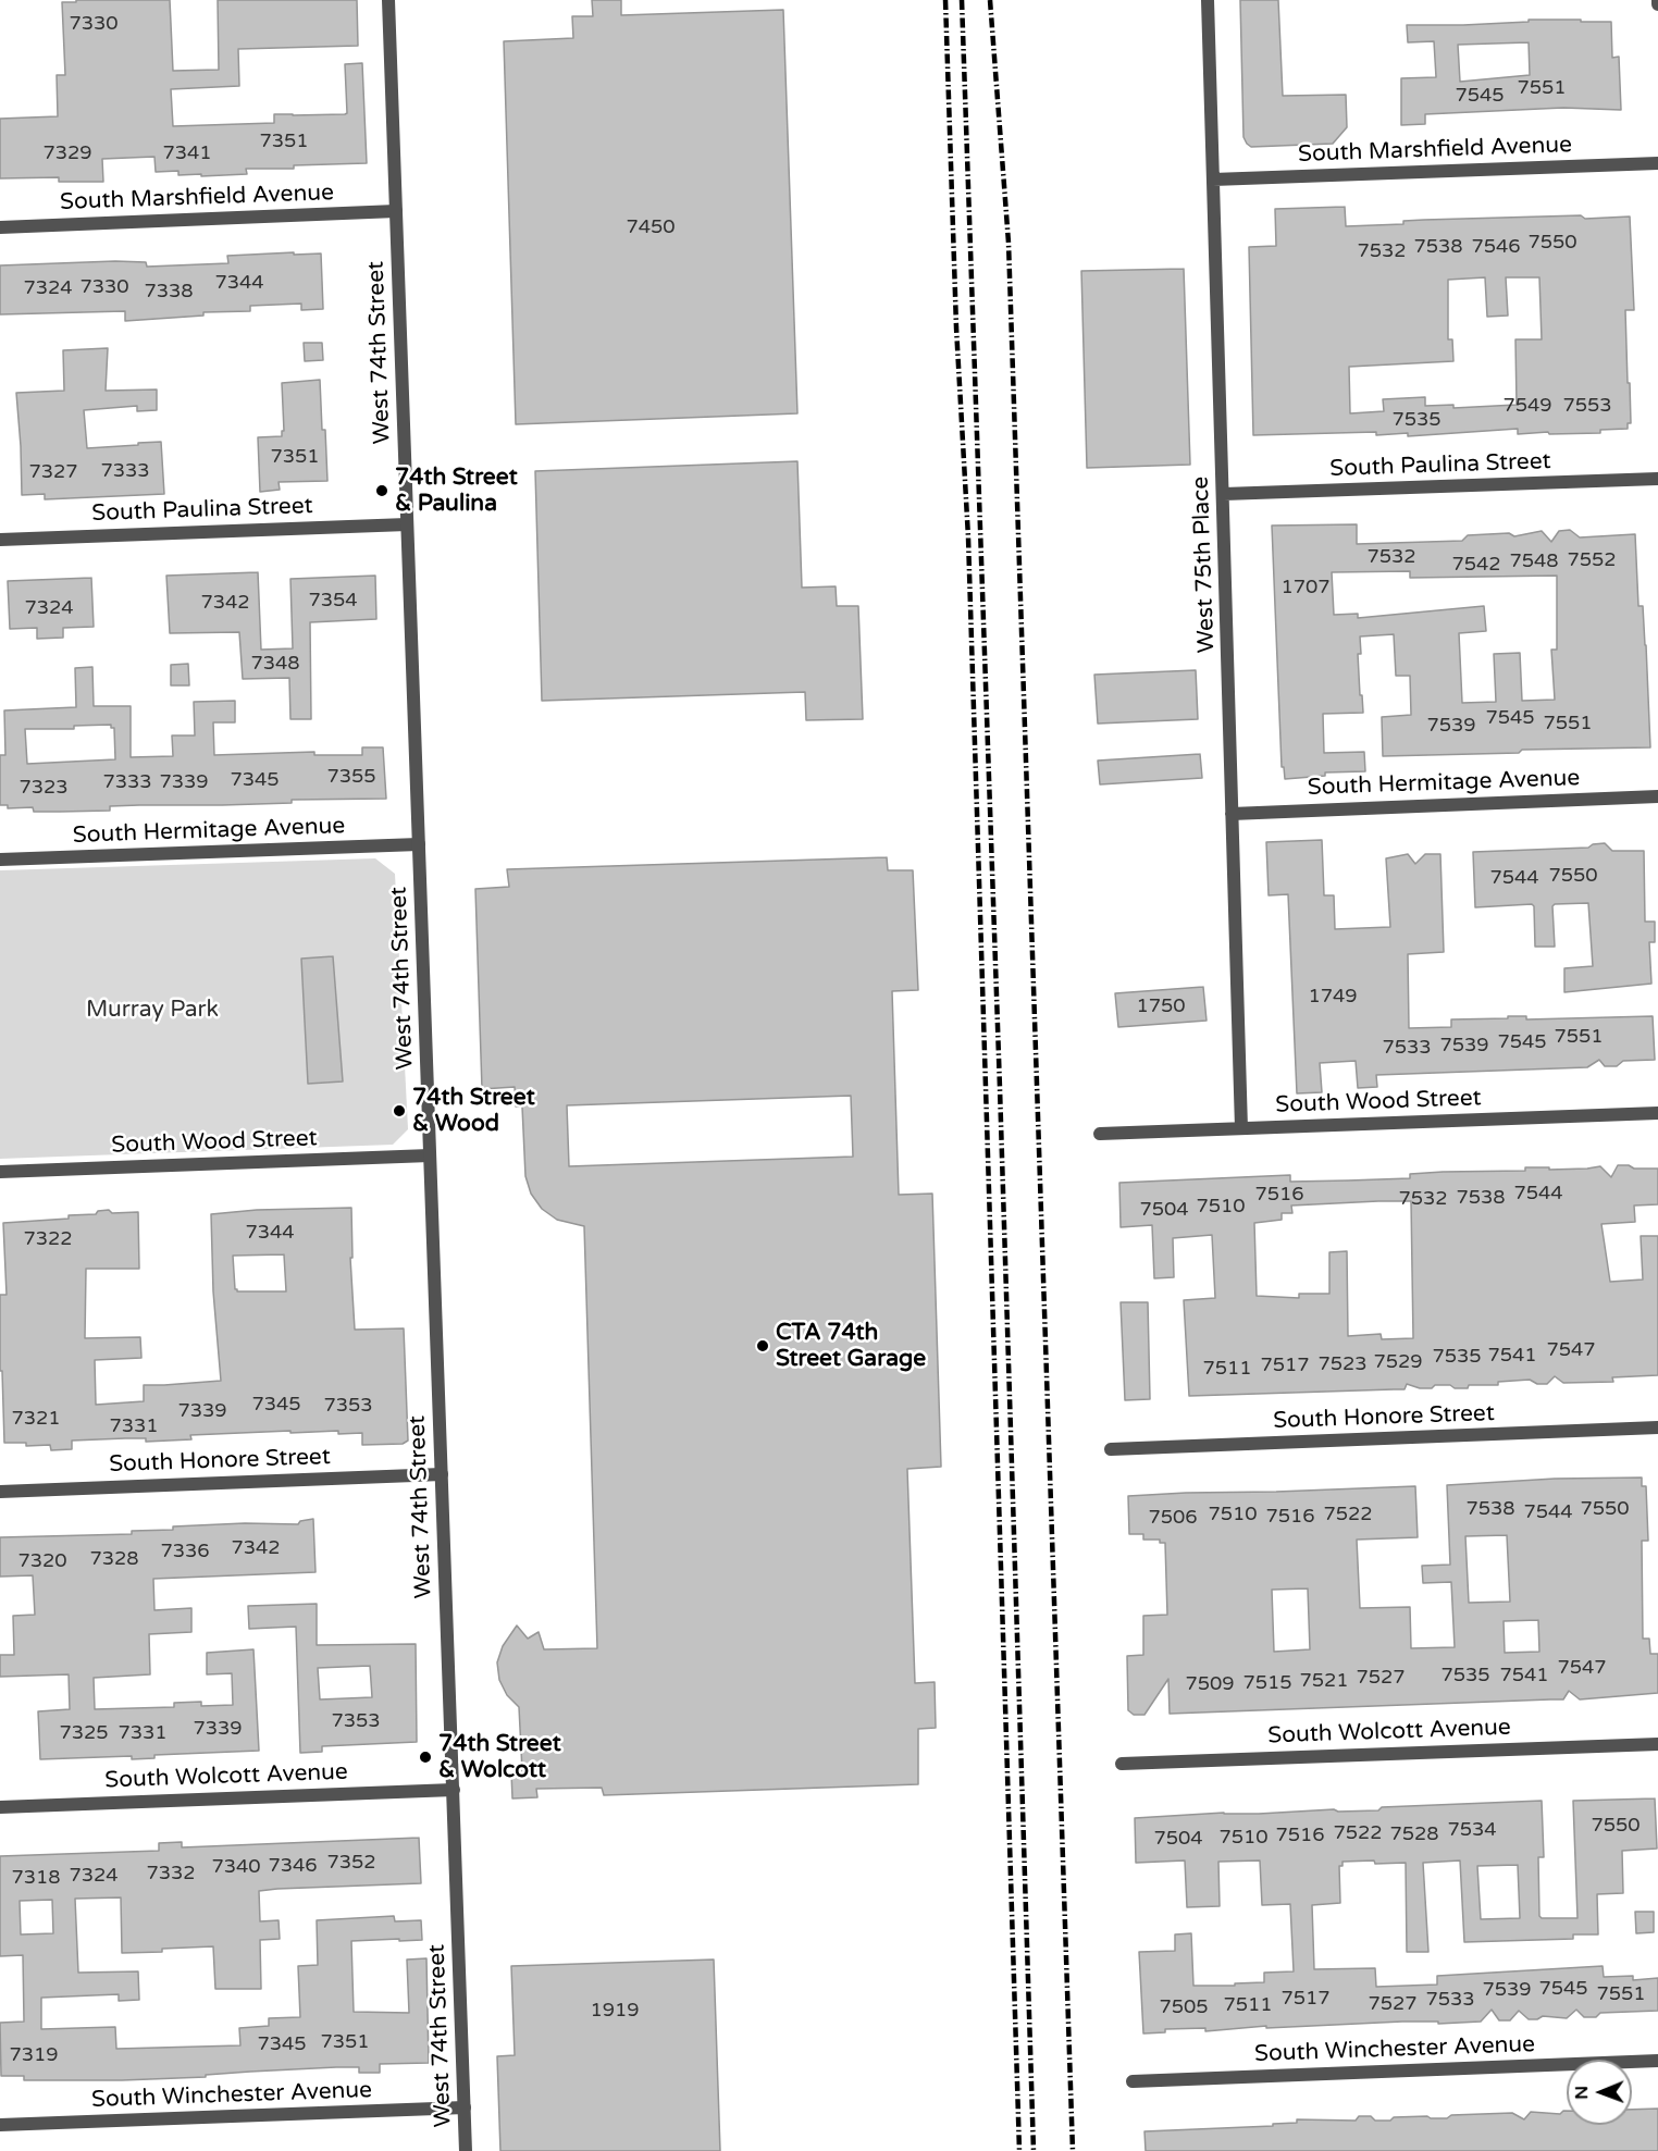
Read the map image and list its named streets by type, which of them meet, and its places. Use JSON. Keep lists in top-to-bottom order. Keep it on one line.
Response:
{"streets":{"street":["South Marshfield Avenue","West 74th Street","South Paulina Street","West 75th Place","South Hermitage Avenue","South Wood Street","South Honore Street","South Wolcott Avenue","South Winchester Avenue"]},"crossings":[["South Marshfield Avenue","West 74th Street"],["South Marshfield Avenue","West 75th Place"],["West 74th Street","South Paulina Street"],["West 74th Street","South Hermitage Avenue"],["West 74th Street","South Wood Street"],["West 74th Street","South Honore Street"],["West 74th Street","South Wolcott Avenue"],["West 74th Street","South Winchester Avenue"],["South Paulina Street","West 75th Place"],["West 75th Place","South Hermitage Avenue"],["West 75th Place","South Wood Street"]],"parks":["Murray Park"],"places":["74th Street & Paulina","74th Street & Wood","CTA 74th Street Garage","74th Street & Wolcott"],"house_numbers":["7330","7551","7545","7351","7329","7341","7450","7550","7538","7546","7532","7344","7330","7324","7338","7549","7553","7535","7351","7333","7327","7532","7552","7548","7542","1707","7354","7342","7324","7348","7545","7551","7539","7355","7345","7333","7339","7323","7550","7544","1749","1750","7551","7545","7539","7533","7544","7516","7538","7532","7510","7504","7344","7322","7547","7541","7535","7529","7523","7517","7511","7345","7353","7339","7321","7331","7538","7550","7544","7510","7522","7516","7506","7342","7336","7328","7320","7547","7535","7541","7527","7521","7515","7509","7353","7339","7325","7331","7550","7534","7522","7528","7516","7510","7504","7352","7346","7340","7332","7324","7318","7545","7539","7551","7517","7533","7527","7511","7505","1919","7351","7345","7319"],"north":"left"}
